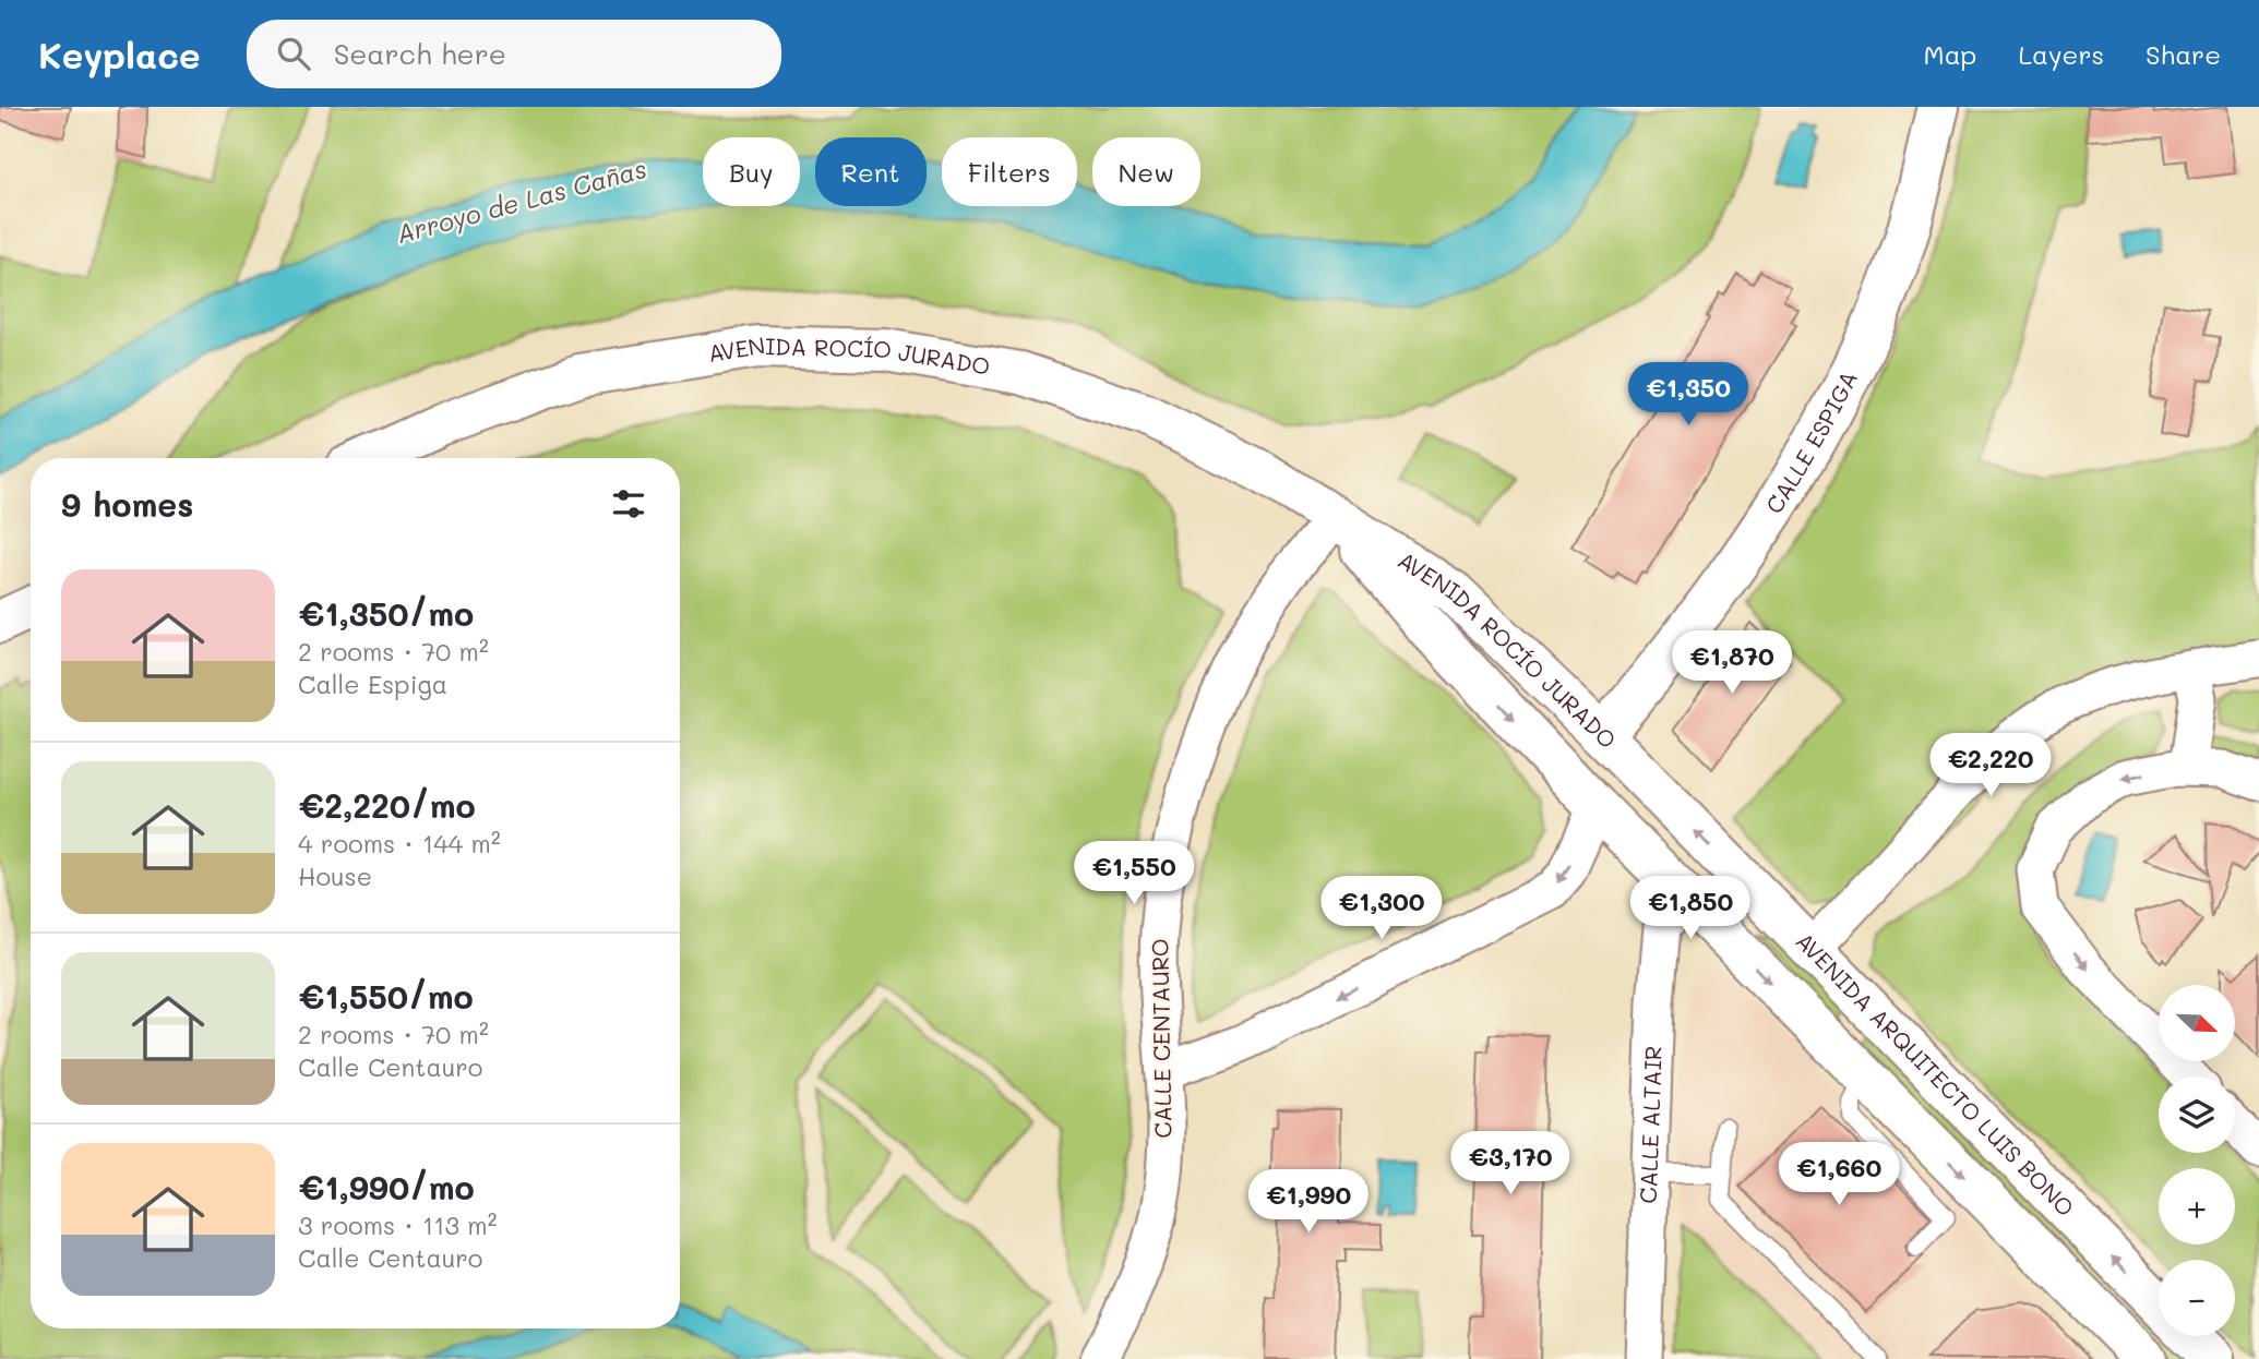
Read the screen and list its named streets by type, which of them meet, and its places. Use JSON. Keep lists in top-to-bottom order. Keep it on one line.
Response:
{"streets":{"main road":["AVENIDA ROCÍO JURADO","CALLE ESPIGA","AVENIDA ARQUITECTO LUIS BONO"],"street":["CALLE CENTAURO","CALLE ALTAIR"]},"crossings":[["AVENIDA ROCÍO JURADO","CALLE ESPIGA"],["AVENIDA ROCÍO JURADO","CALLE CENTAURO"],["AVENIDA ROCÍO JURADO","AVENIDA ARQUITECTO LUIS BONO"],["CALLE ESPIGA","AVENIDA ARQUITECTO LUIS BONO"],["AVENIDA ARQUITECTO LUIS BONO","CALLE ALTAIR"]],"water":["Arroyo de Las Cañas"],"north":"bottom right","page":{"header":"Keyplace","search":"Search here","nav":["Map","Layers","Share"],"chip":["Buy","Rent","Filters","New"],"price":["€1,350","€1,870","€2,220","€1,550","€1,300","€1,850","€3,170","€1,660","€1,990"],"heading":"9 homes","list":[{"name":"€1,350/mo","note":"2 rooms · 70 m² · Calle Espiga"},{"name":"€2,220/mo","note":"4 rooms · 144 m² · House"},{"name":"€1,550/mo","note":"2 rooms · 70 m² · Calle Centauro"},{"name":"€1,990/mo","note":"3 rooms · 113 m² · Calle Centauro"}],"map_buttons":["+","−"]}}
